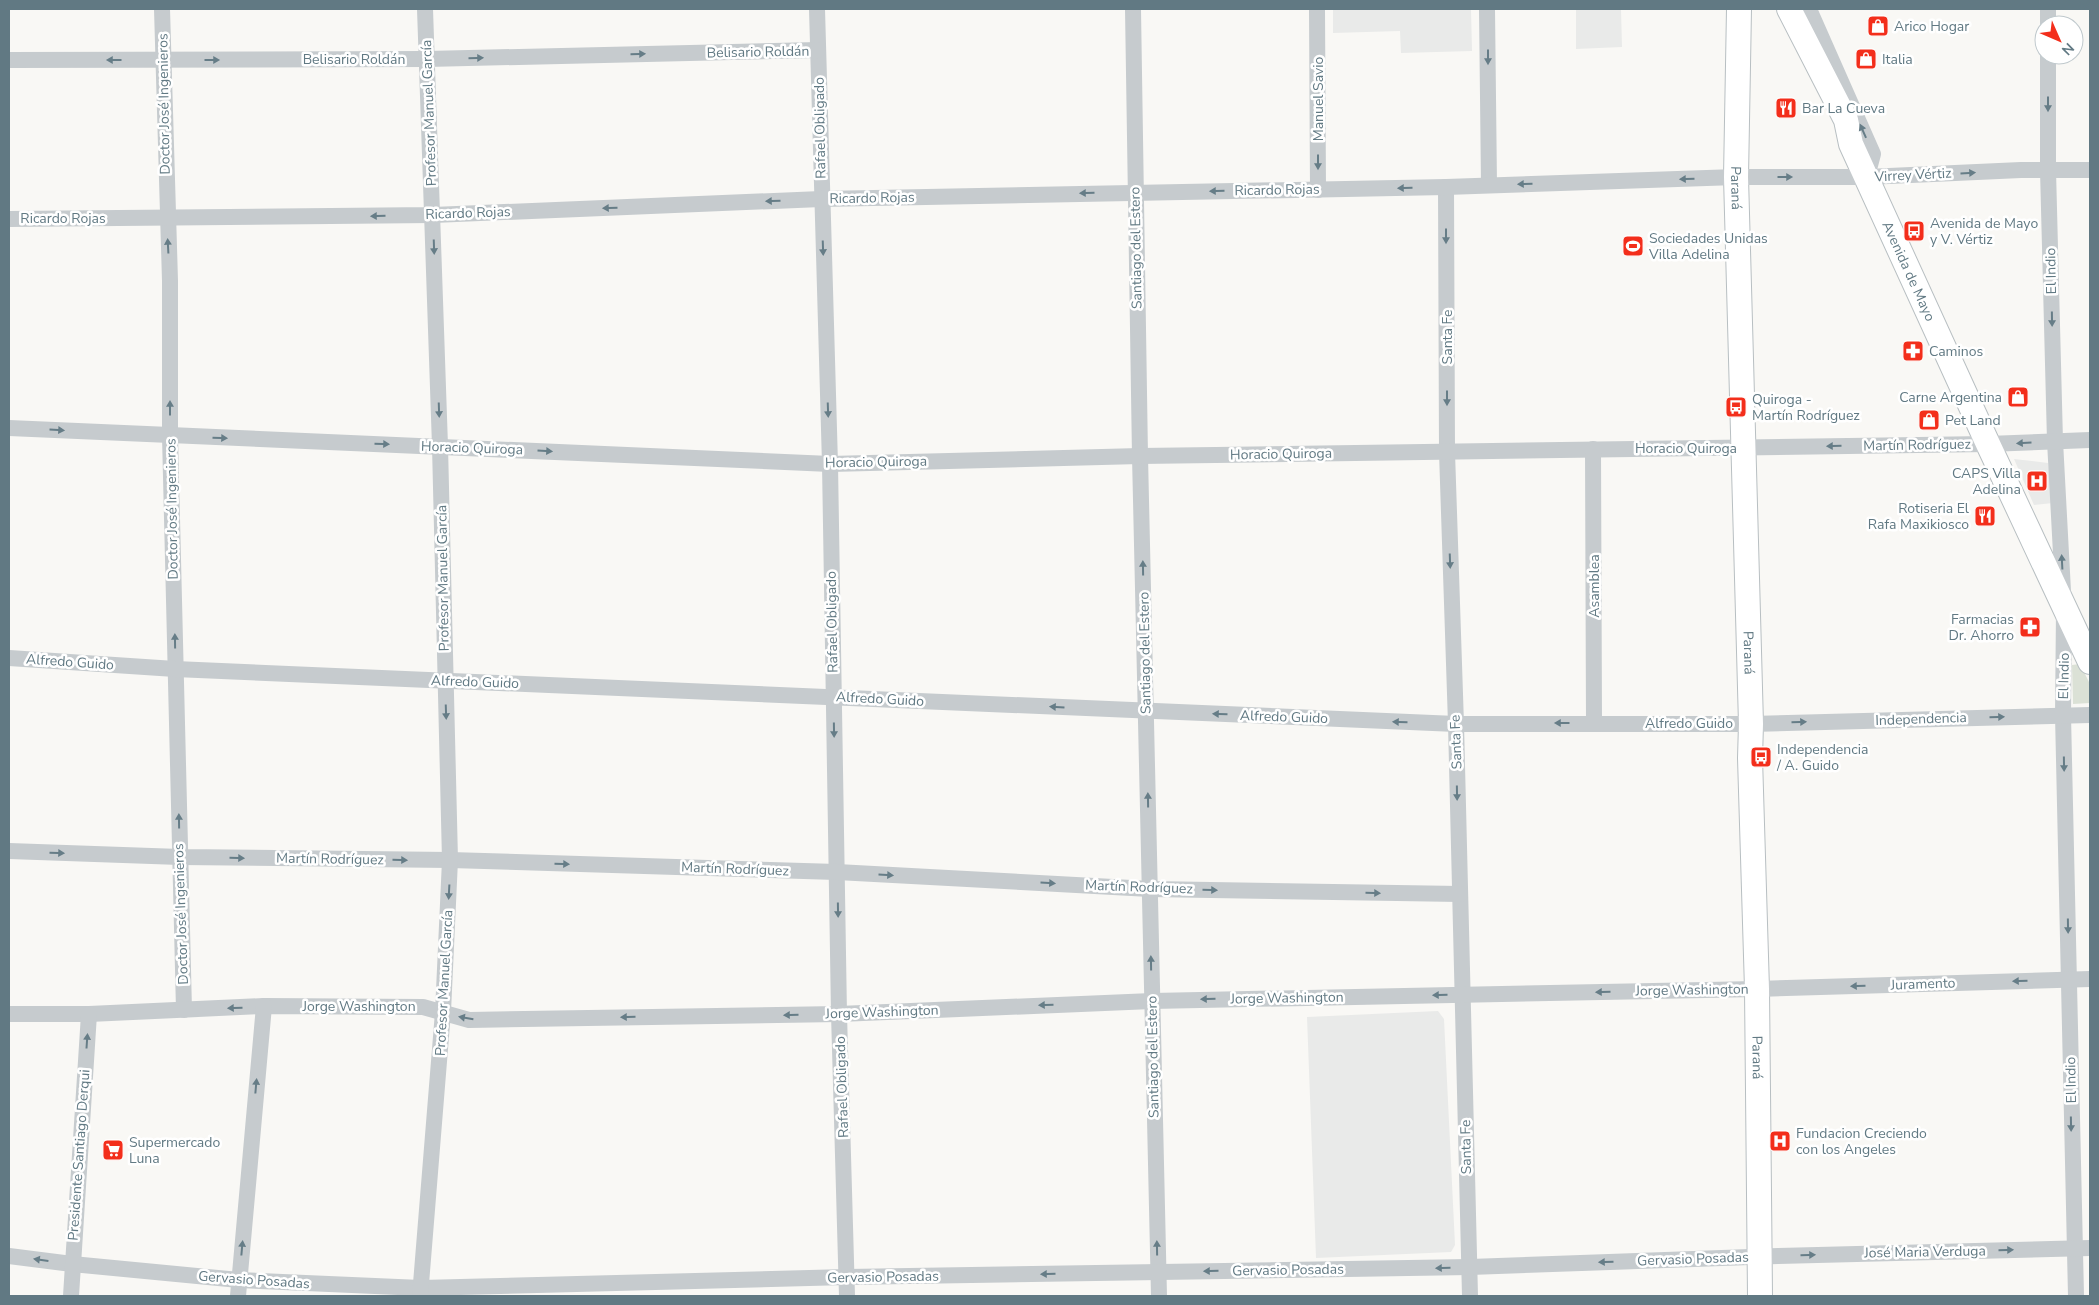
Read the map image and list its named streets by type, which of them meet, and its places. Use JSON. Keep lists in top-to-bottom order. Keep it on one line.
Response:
{"streets":{"street":["Belisario Roldán","Manuel Savio","Doctor José Ingenieros","Profesor Manuel García","Rafael Obligado","Virrey Vértiz","Paraná","Ricardo Rojas","Santiago del Estero","Avenida de Mayo","El Indio","Santa Fe","Martín Rodríguez","Horacio Quiroga","Asamblea","Alfredo Guido","Independencia","Juramento","Jorge Washington","Presidente Santiago Derqui","José Maria Verduga","Gervasio Posadas"]},"crossings":[["Belisario Roldán","Doctor José Ingenieros"],["Belisario Roldán","Profesor Manuel García"],["Belisario Roldán","Rafael Obligado"],["Manuel Savio","Ricardo Rojas"],["Doctor José Ingenieros","Ricardo Rojas"],["Doctor José Ingenieros","Martín Rodríguez"],["Doctor José Ingenieros","Horacio Quiroga"],["Doctor José Ingenieros","Alfredo Guido"],["Doctor José Ingenieros","Jorge Washington"],["Profesor Manuel García","Ricardo Rojas"],["Profesor Manuel García","Martín Rodríguez"],["Profesor Manuel García","Horacio Quiroga"],["Profesor Manuel García","Alfredo Guido"],["Profesor Manuel García","Jorge Washington"],["Profesor Manuel García","Gervasio Posadas"],["Rafael Obligado","Ricardo Rojas"],["Rafael Obligado","Martín Rodríguez"],["Rafael Obligado","Horacio Quiroga"],["Rafael Obligado","Alfredo Guido"],["Rafael Obligado","Jorge Washington"],["Rafael Obligado","Gervasio Posadas"],["Virrey Vértiz","Paraná"],["Virrey Vértiz","Ricardo Rojas"],["Virrey Vértiz","Avenida de Mayo"],["Virrey Vértiz","El Indio"],["Paraná","Ricardo Rojas"],["Paraná","Martín Rodríguez"],["Paraná","Horacio Quiroga"],["Paraná","Alfredo Guido"],["Paraná","Independencia"],["Paraná","Juramento"],["Paraná","Jorge Washington"],["Paraná","José Maria Verduga"],["Paraná","Gervasio Posadas"],["Ricardo Rojas","Santiago del Estero"],["Ricardo Rojas","Santa Fe"],["Santiago del Estero","Martín Rodríguez"],["Santiago del Estero","Horacio Quiroga"],["Santiago del Estero","Alfredo Guido"],["Santiago del Estero","Jorge Washington"],["Santiago del Estero","Gervasio Posadas"],["Avenida de Mayo","El Indio"],["Avenida de Mayo","Martín Rodríguez"],["El Indio","Martín Rodríguez"],["El Indio","Independencia"],["El Indio","Juramento"],["El Indio","José Maria Verduga"],["Santa Fe","Martín Rodríguez"],["Santa Fe","Horacio Quiroga"],["Santa Fe","Alfredo Guido"],["Santa Fe","Jorge Washington"],["Santa Fe","Gervasio Posadas"],["Martín Rodríguez","Horacio Quiroga"],["Horacio Quiroga","Asamblea"],["Asamblea","Alfredo Guido"],["Alfredo Guido","Independencia"],["Juramento","Jorge Washington"],["Jorge Washington","Presidente Santiago Derqui"],["Presidente Santiago Derqui","Gervasio Posadas"],["José Maria Verduga","Gervasio Posadas"]],"one_way":["Manuel Savio","Doctor José Ingenieros","Profesor Manuel García","Rafael Obligado","Virrey Vértiz","Ricardo Rojas","Santiago del Estero","Santa Fe","Horacio Quiroga","Alfredo Guido","Independencia","Juramento","Jorge Washington","Presidente Santiago Derqui","José Maria Verduga","Gervasio Posadas"],"places":{"shop":["Arico Hogar","Italia","Carne Argentina","Pet Land"],"restaurant":["Bar La Cueva","Rotiseria El Rafa Maxikiosco"],"bus stop":["Avenida de Mayo y V. Vértiz","Quiroga - Martín Rodríguez","Independencia / A. Guido"],"sports":["Sociedades Unidas Villa Adelina"],"pharmacy":["Caminos","Farmacias Dr. Ahorro"],"hospital":["CAPS Villa Adelina","Fundacion Creciendo con los Angeles"],"supermarket":["Supermercado Luna"]},"north":"bottom right"}
